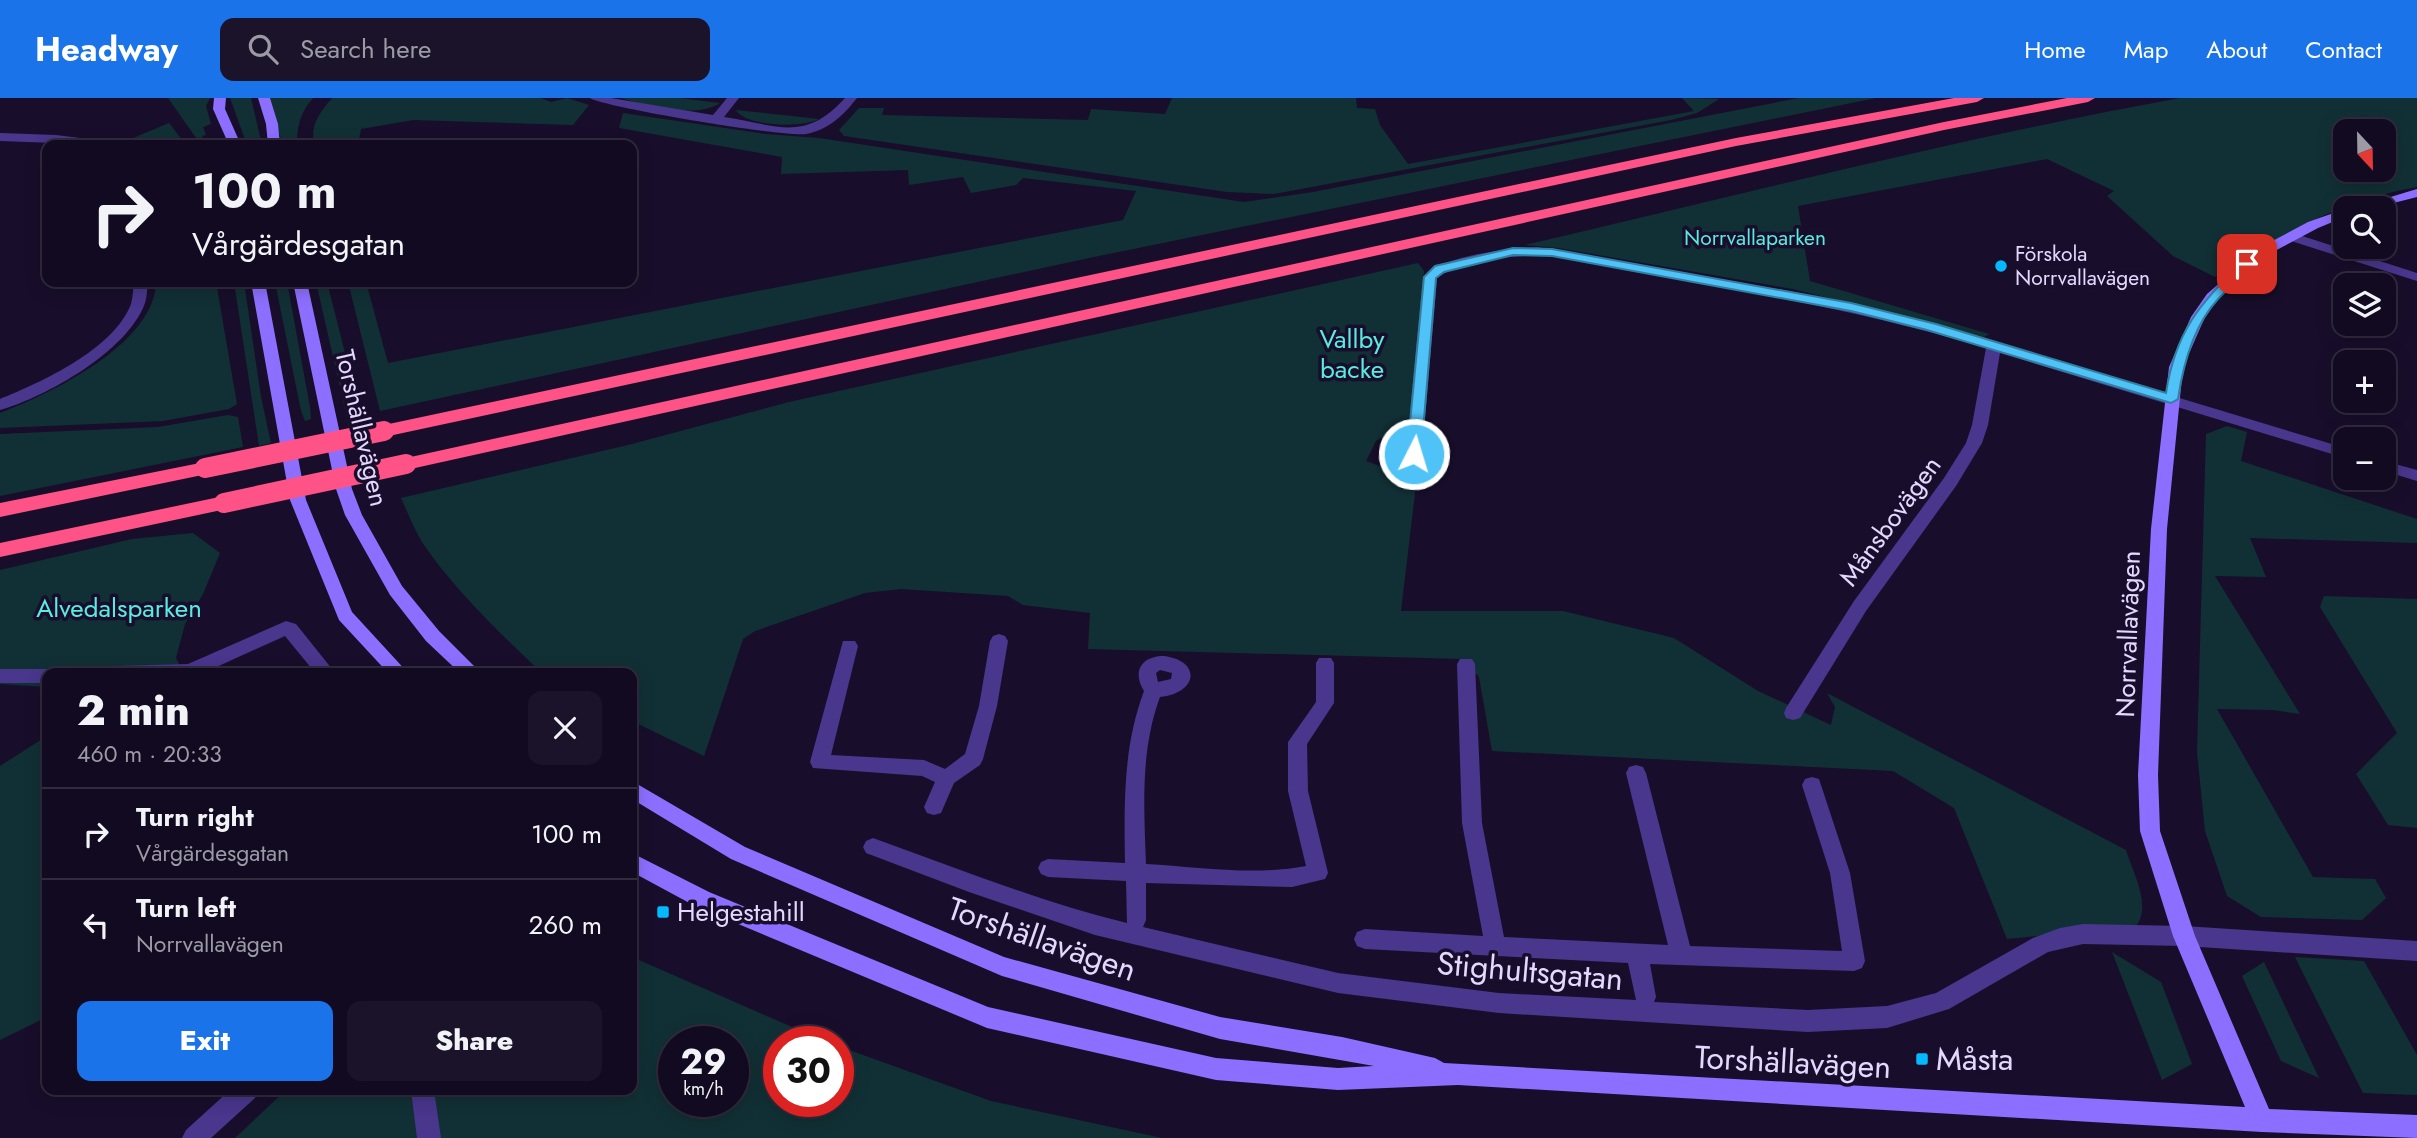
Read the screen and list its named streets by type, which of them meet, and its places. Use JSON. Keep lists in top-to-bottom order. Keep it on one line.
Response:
{"streets":{"main road":["Torshällavägen","Norrvallavägen"],"street":["Månsbovägen","Stighultsgatan"]},"crossings":[["Torshällavägen","Norrvallavägen"],["Norrvallavägen","Stighultsgatan"]],"parks":["Norrvallaparken","Vallby backe","Alvedalsparken"],"places":{"other":["Förskola Norrvallavägen"],"transit":["Helgestahill","Måsta"]},"north":"bottom","page":{"header":"Headway","search":"Search here","nav":["Home","Map","About","Contact"],"map_buttons":["+","−"],"turn":["100 m","Vårgärdesgatan"],"heading":["2 min","460 m · 20:33"],"list":[{"name":"Turn right","note":"Vårgärdesgatan","value":"100 m"},{"name":"Turn left","note":"Norrvallavägen","value":"260 m"}],"buttons":["Exit","Share"],"speed":"29 km/h","limit":"30"}}
